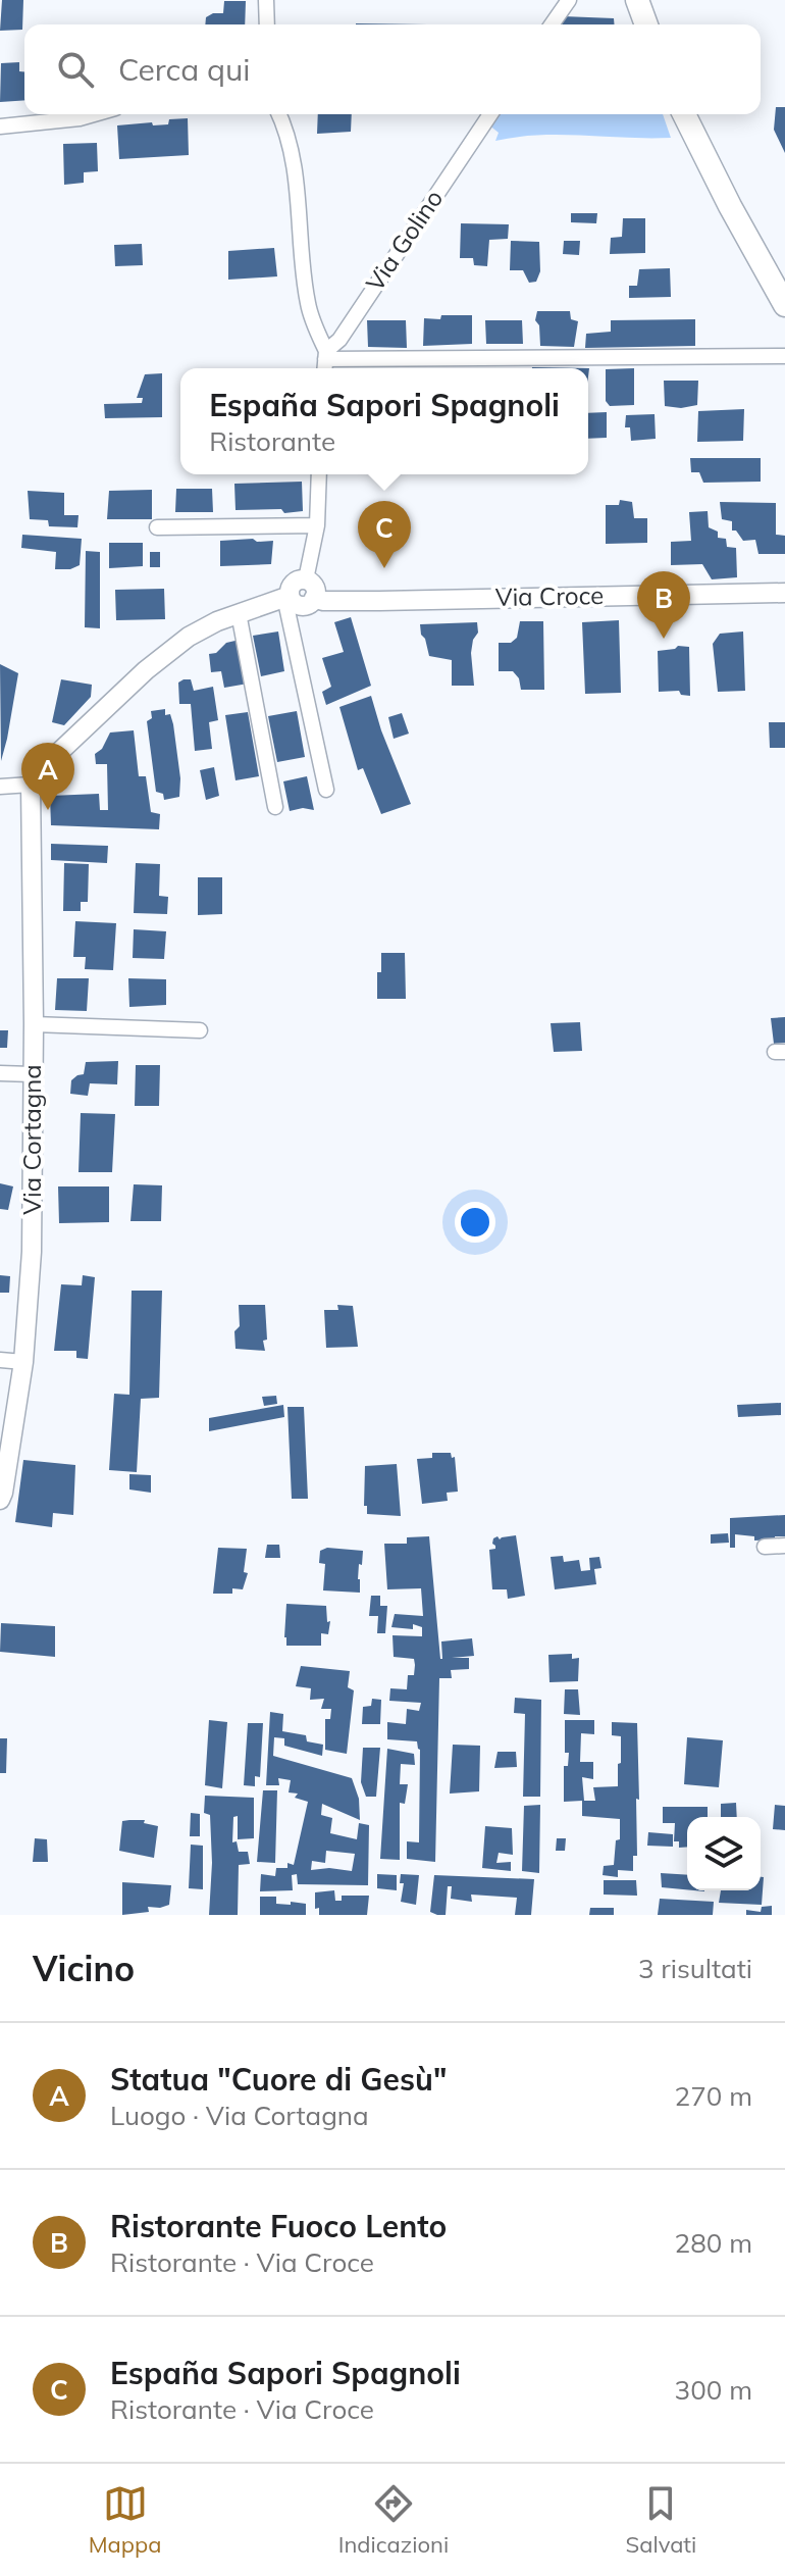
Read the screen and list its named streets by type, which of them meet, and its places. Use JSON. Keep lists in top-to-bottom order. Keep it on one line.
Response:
{"streets":{"street":["Via Golino","Via Croce","Via Cortagna"]},"page":{"search":"Cerca qui","popup":["España Sapori Spagnoli","Ristorante"],"pins":["C","B","A"],"heading":["Vicino","3 risultati"],"list":[{"mark":"A","name":"Statua \"Cuore di Gesù\"","note":"Luogo · Via Cortagna","value":"270 m"},{"mark":"B","name":"Ristorante Fuoco Lento","note":"Ristorante · Via Croce","value":"280 m"},{"mark":"C","name":"España Sapori Spagnoli","note":"Ristorante · Via Croce","value":"300 m"}],"nav":["Mappa","Indicazioni","Salvati"]}}
